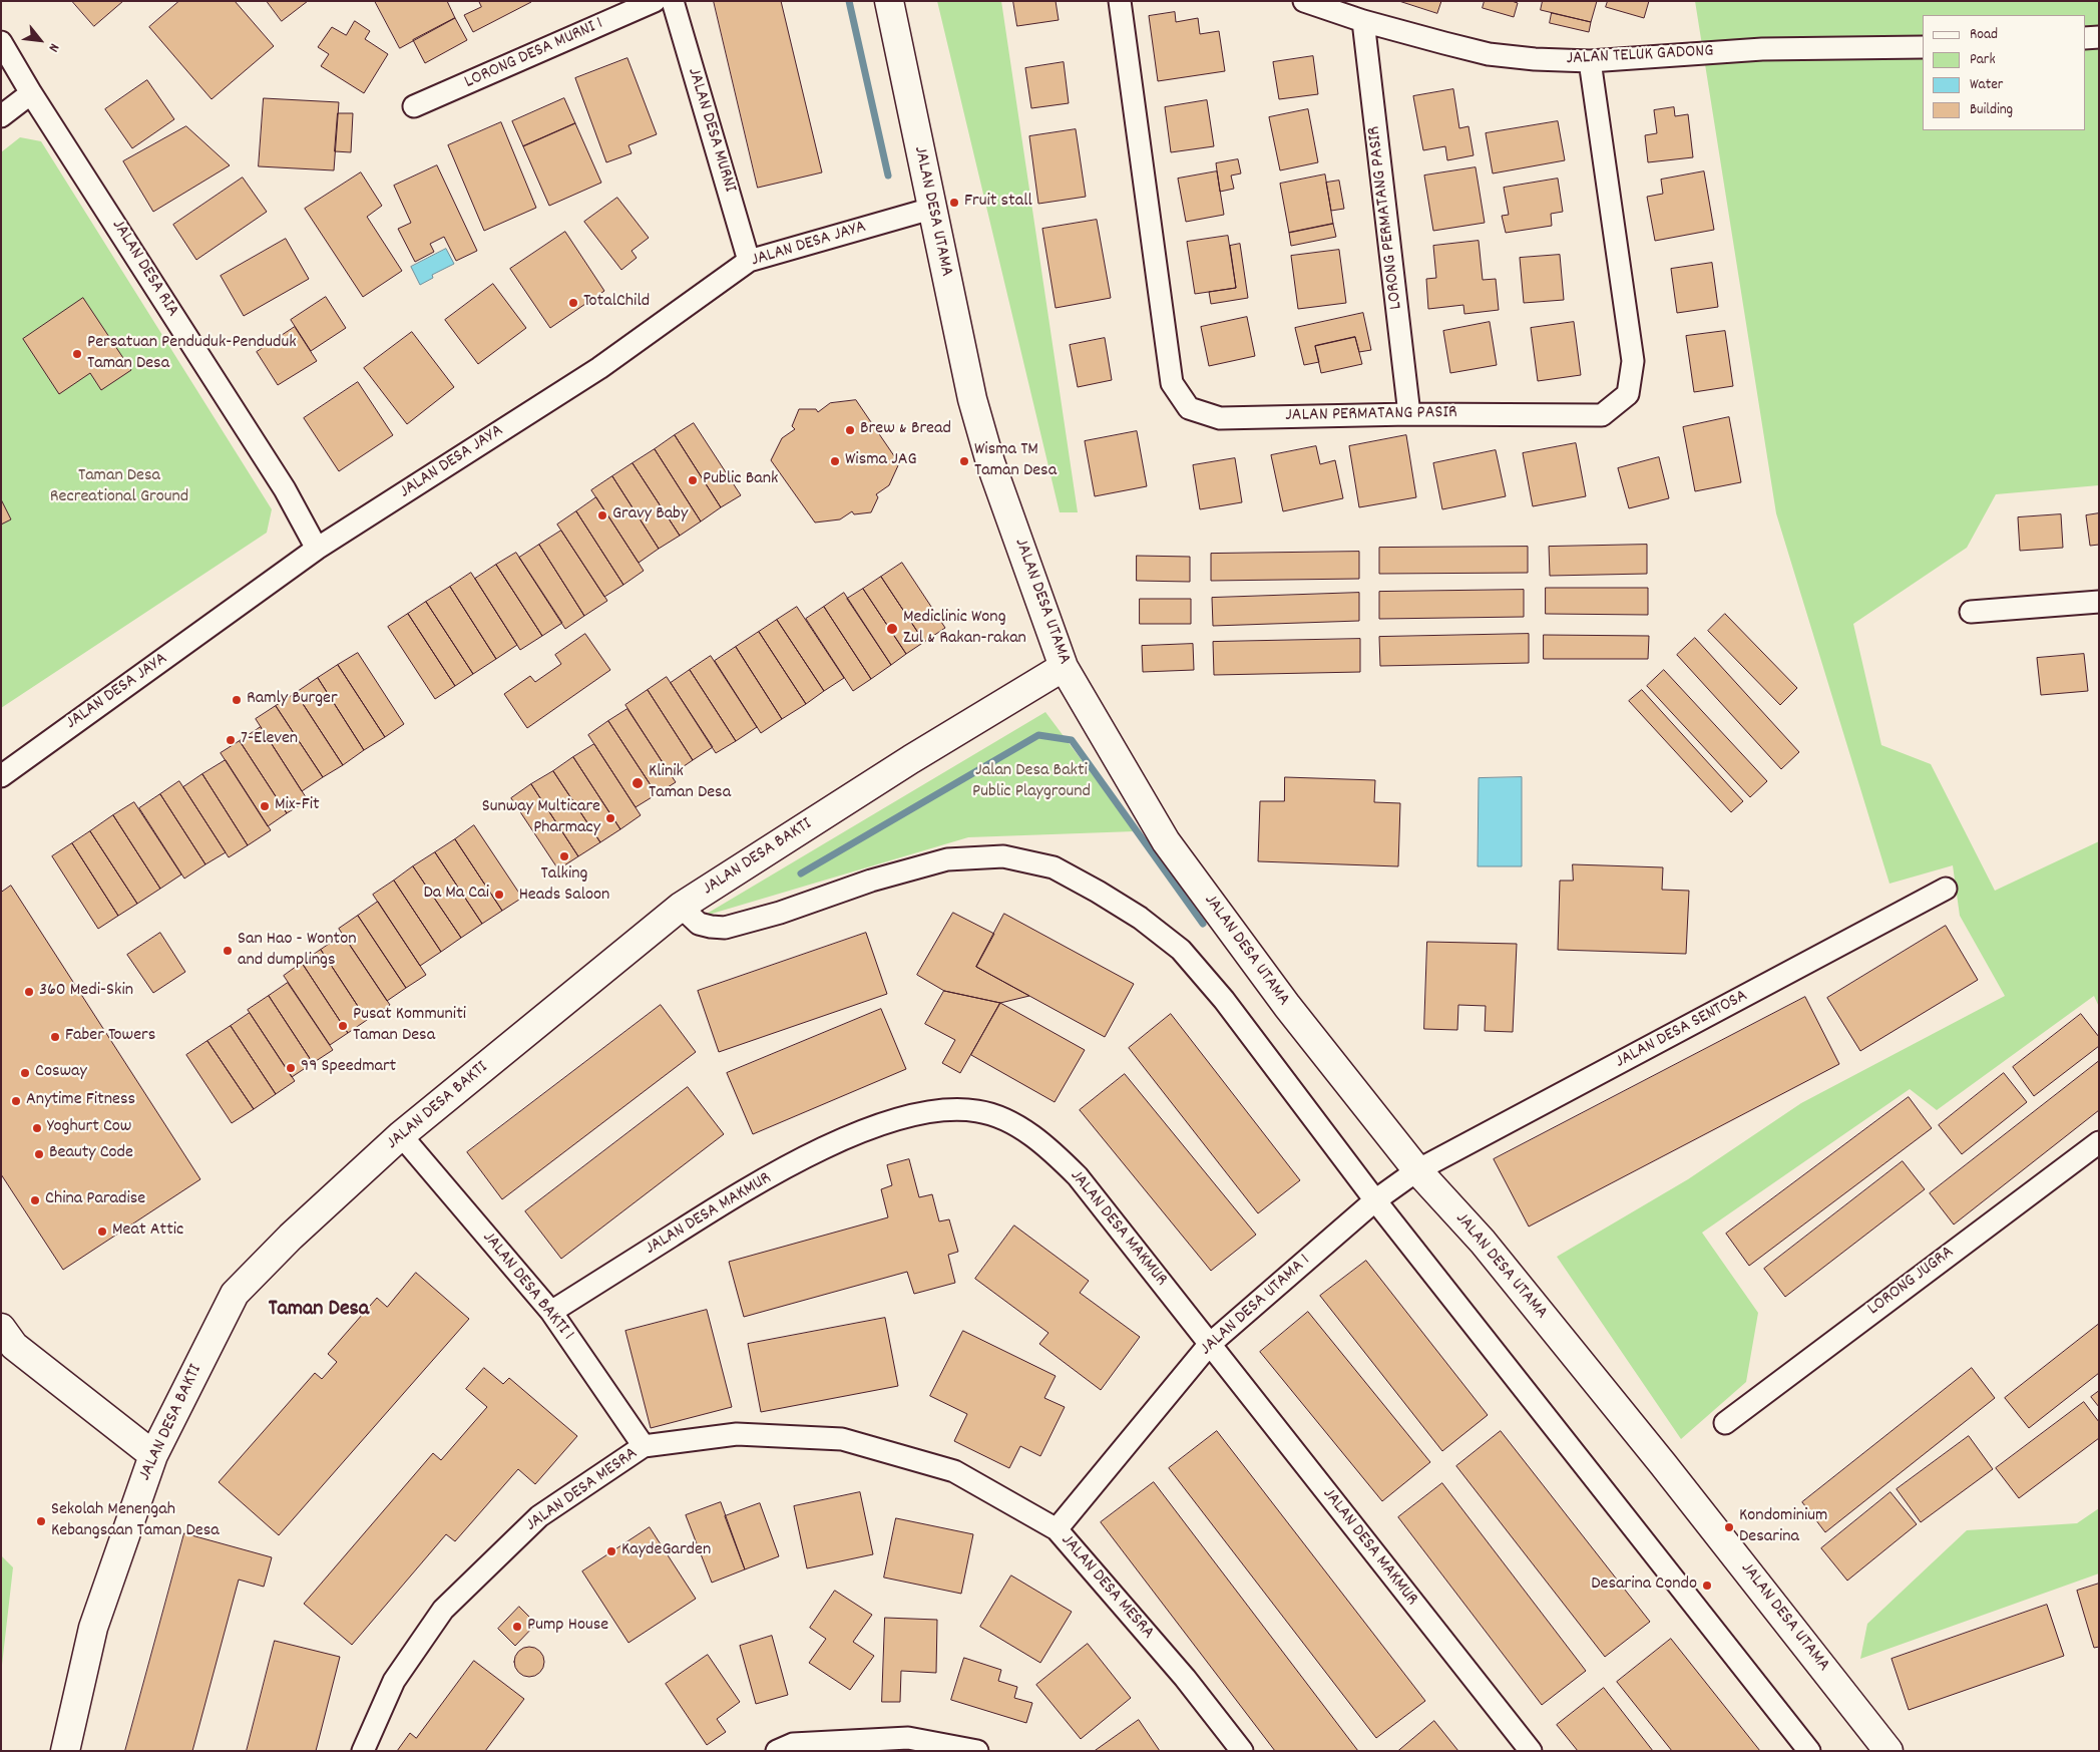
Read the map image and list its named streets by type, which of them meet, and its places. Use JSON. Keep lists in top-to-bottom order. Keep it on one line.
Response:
{"streets":{"street":["LORONG DESA MURNI 1","JALAN TELUK GADONG","JALAN DESA MURNI","JALAN DESA UTAMA","LORONG PERMATANG PASIR","JALAN DESA JAYA","JALAN DESA RIA","JALAN PERMATANG PASIR","JALAN DESA BAKTI","JALAN DESA SENTOSA","JALAN DESA MAKMUR","LORONG JUGRA","JALAN DESA BAKTI 1","JALAN DESA UTAMA 1","JALAN DESA MESRA"]},"crossings":[["JALAN TELUK GADONG","LORONG PERMATANG PASIR"],["JALAN TELUK GADONG","JALAN PERMATANG PASIR"],["JALAN DESA MURNI","JALAN DESA JAYA"],["JALAN DESA UTAMA","JALAN DESA JAYA"],["JALAN DESA UTAMA","JALAN DESA BAKTI"],["JALAN DESA UTAMA","JALAN DESA SENTOSA"],["JALAN DESA UTAMA","JALAN DESA UTAMA 1"],["LORONG PERMATANG PASIR","JALAN PERMATANG PASIR"],["JALAN DESA JAYA","JALAN DESA RIA"],["JALAN DESA BAKTI","JALAN DESA BAKTI 1"],["JALAN DESA SENTOSA","JALAN DESA UTAMA 1"],["JALAN DESA MAKMUR","JALAN DESA BAKTI 1"],["JALAN DESA MAKMUR","JALAN DESA UTAMA 1"],["JALAN DESA BAKTI 1","JALAN DESA MESRA"],["JALAN DESA UTAMA 1","JALAN DESA MESRA"]],"districts":["Taman Desa"],"parks":["Taman Desa Recreational Ground","Jalan Desa Bakti Public Playground"],"places":["Fruit stall","TotalChild","Persatuan Penduduk-Penduduk Taman Desa","Brew & Bread","Wisma JAG","Wisma TM Taman Desa","Public Bank","Gravy Baby","Mediclinic Wong Zul & Rakan-rakan","Ramly Burger","7-Eleven","Klinik Taman Desa","Mix-Fit","Sunway Multicare Pharmacy","Talking Heads Saloon","Da Ma Cai","San Hao - Wonton and dumplings","360 Medi-Skin","Pusat Kommuniti Taman Desa","Faber Towers","99 Speedmart","Cosway","Anytime Fitness","Yoghurt Cow","Beauty Code","China Paradise","Meat Attic","Sekolah Menengah Kebangsaan Taman Desa","Kondominium Desarina","KaydeGarden","Desarina Condo","Pump House"],"legend":["Road","Park","Water","Building"],"north":"bottom right"}
